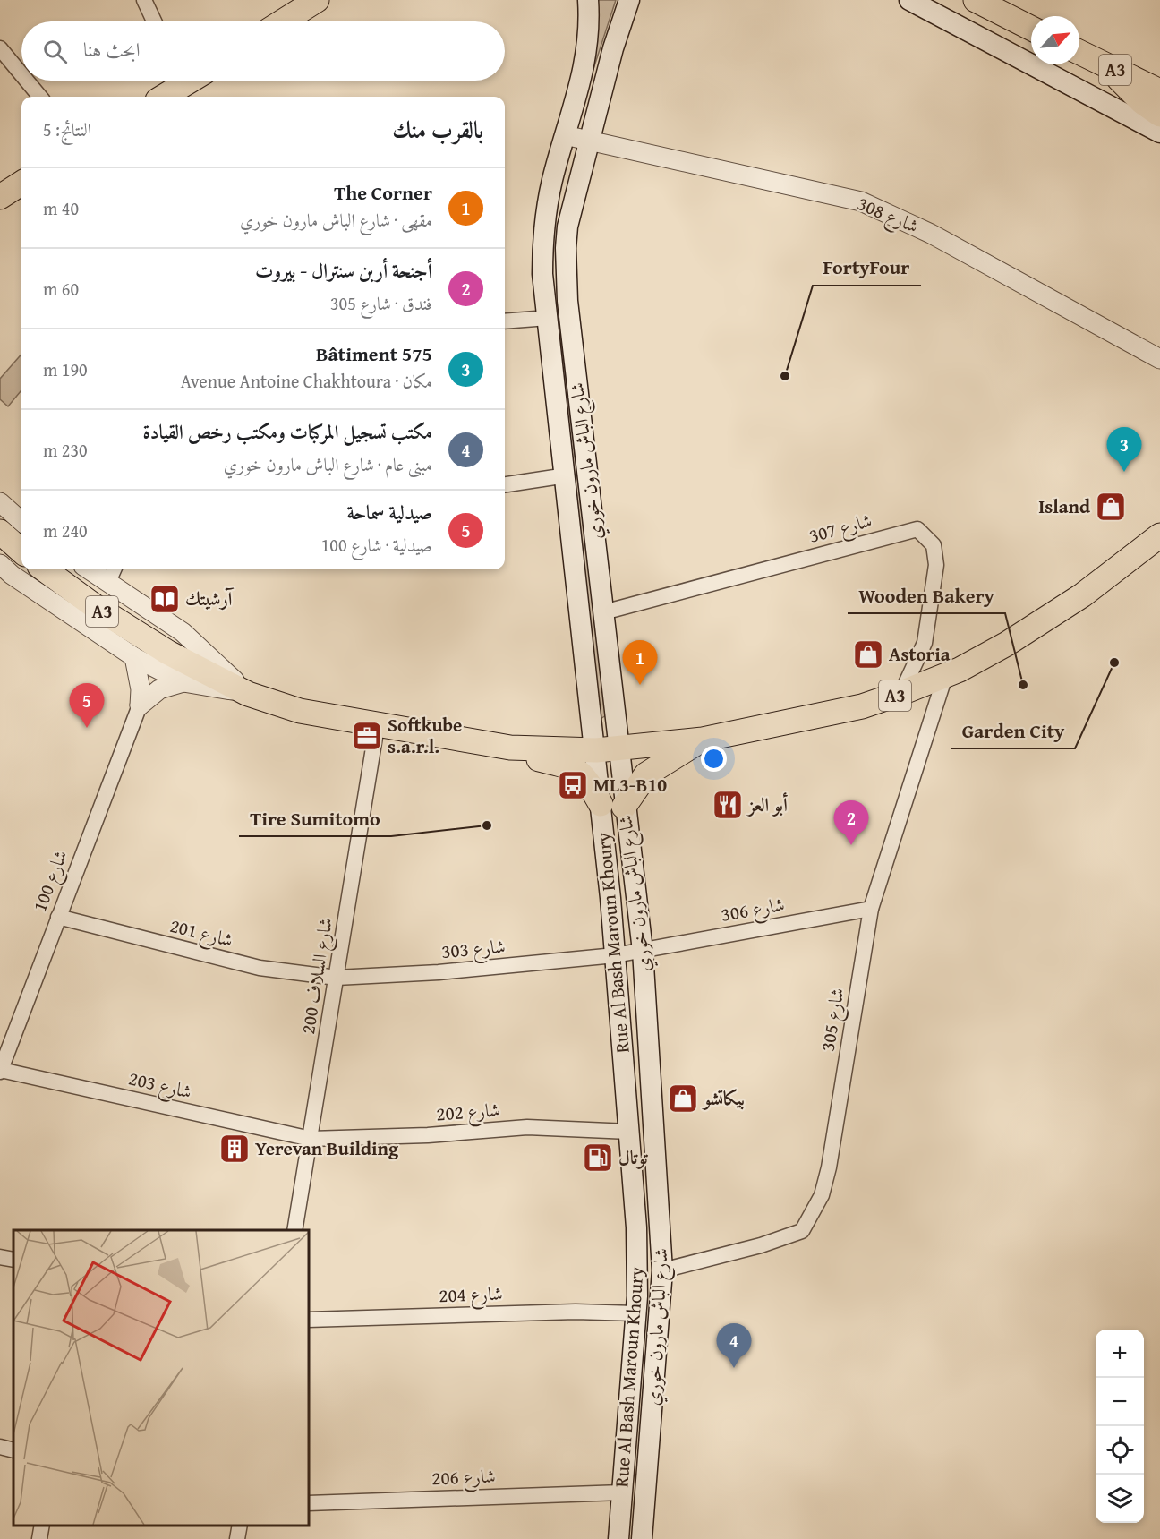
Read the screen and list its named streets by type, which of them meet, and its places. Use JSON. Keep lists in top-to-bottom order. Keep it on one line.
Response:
{"streets":{"highway":["A3"],"main road":["شارع الباش مارون خوري","Rue Al Bash Maroun Khoury"],"street":["شارع 308","شارع 307","شارع 100","شارع 306","شارع 201","شارع 303","200 شارع السلاف","شارع 305","شارع 203","شارع 202","شارع 204","شارع 206"]},"crossings":[["A3","شارع الباش مارون خوري"],["A3","شارع 307"],["A3","Rue Al Bash Maroun Khoury"],["A3","200 شارع السلاف"],["A3","شارع 305"],["شارع 308","شارع الباش مارون خوري"],["شارع 308","Rue Al Bash Maroun Khoury"],["شارع الباش مارون خوري","شارع 307"],["شارع الباش مارون خوري","شارع 306"],["شارع الباش مارون خوري","Rue Al Bash Maroun Khoury"],["شارع الباش مارون خوري","شارع 305"],["شارع 100","شارع 201"],["شارع 100","شارع 203"],["شارع 306","Rue Al Bash Maroun Khoury"],["شارع 306","شارع 303"],["شارع 306","شارع 305"],["شارع 201","شارع 303"],["شارع 201","200 شارع السلاف"],["Rue Al Bash Maroun Khoury","شارع 303"],["Rue Al Bash Maroun Khoury","شارع 202"],["Rue Al Bash Maroun Khoury","شارع 204"],["Rue Al Bash Maroun Khoury","شارع 206"],["شارع 303","200 شارع السلاف"],["200 شارع السلاف","شارع 203"],["200 شارع السلاف","شارع 202"],["شارع 203","شارع 202"]],"places":{"other":["FortyFour","Garden City","Wooden Bakery","Tire Sumitomo"],"shop":["Island","Astoria","بيكاتشو"],"library":["آرشيتك"],"office":["Softkube s.a.r.l."],"bus stop":["ML3-B10"],"restaurant":["أبو العز"],"building":["Yerevan Building"],"fuel station":["توتال"]},"north":"top right","page":{"search":"ابحث هنا","heading":["بالقرب منك","النتائج: 5"],"list":[{"mark":"1","name":"The Corner","note":"مقهى · شارع الباش مارون خوري","value":"40 m"},{"mark":"2","name":"أجنحة أربن سنترال - بيروت","note":"فندق · شارع 305","value":"60 m"},{"mark":"3","name":"Bâtiment 575","note":"مكان · Avenue Antoine Chakhtoura","value":"190 m"},{"mark":"4","name":"مكتب تسجيل المركبات ومكتب رخص القيادة","note":"مبنى عام · شارع الباش مارون خوري","value":"230 m"},{"mark":"5","name":"صيدلية سماحة","note":"صيدلية · شارع 100","value":"240 m"}],"pins":["3","1","5","2","4"],"map_buttons":["+","−"]}}
